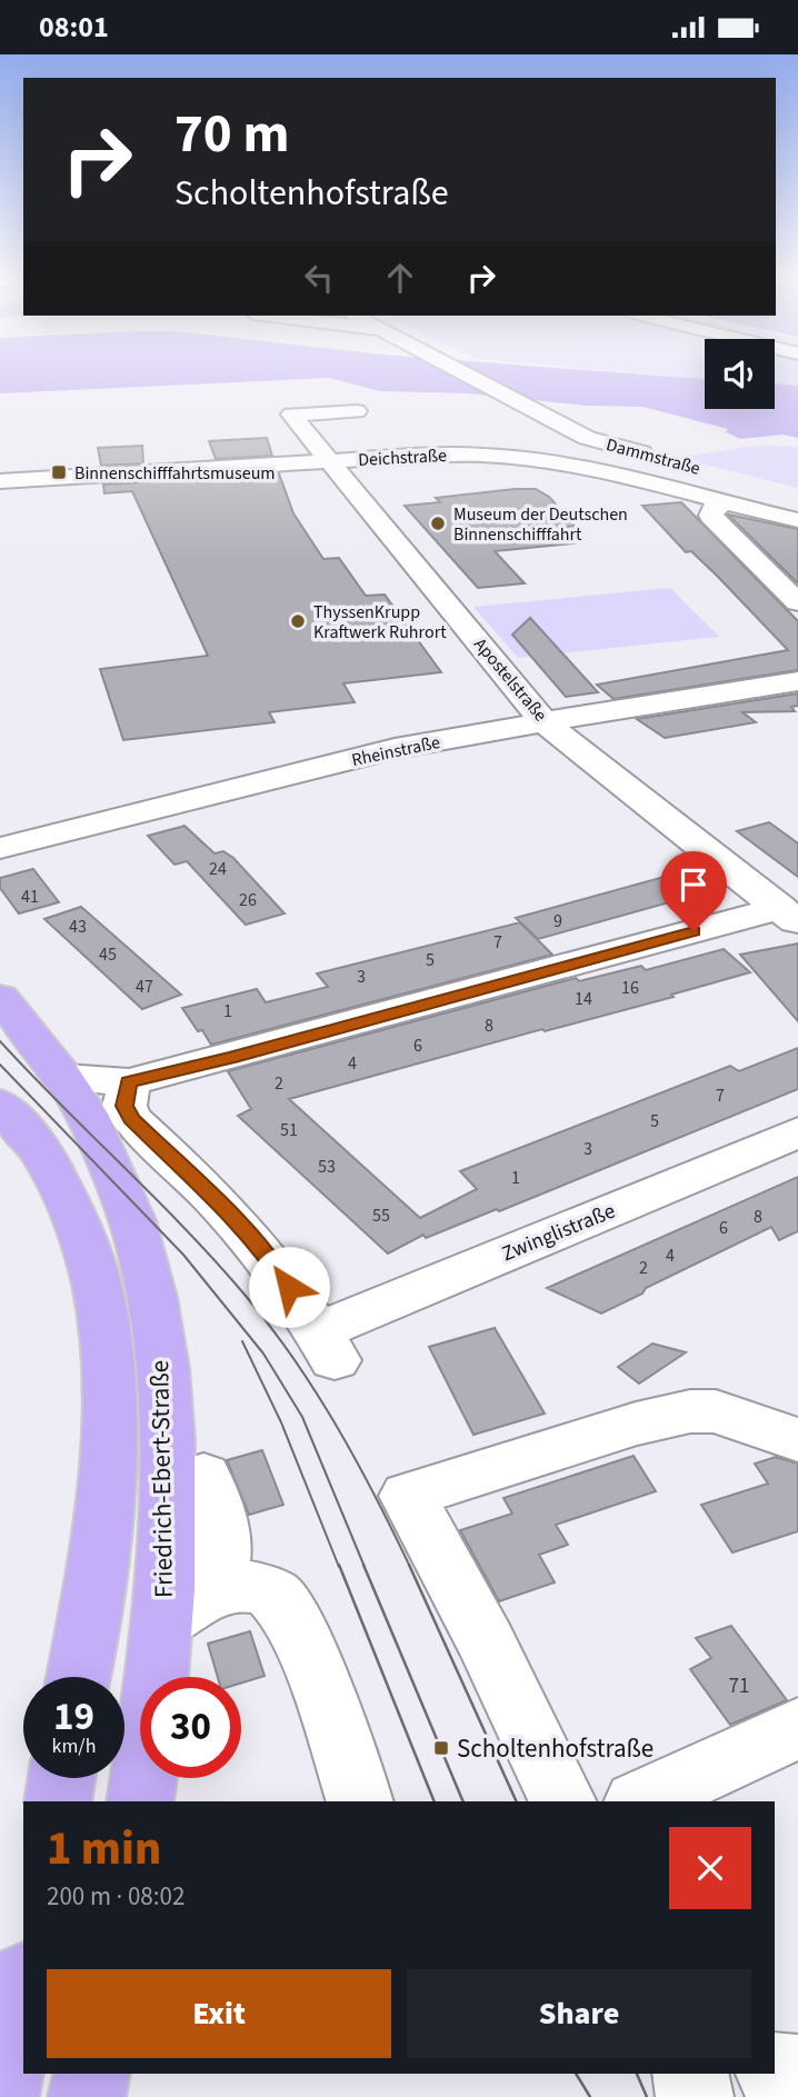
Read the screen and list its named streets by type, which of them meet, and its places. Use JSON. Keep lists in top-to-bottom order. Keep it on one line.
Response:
{"streets":{"main road":["Friedrich-Ebert-Straße"],"street":["Dammstraße","Deichstraße","Apostelstraße","Rheinstraße","Zwinglistraße"]},"crossings":[["Deichstraße","Apostelstraße"],["Apostelstraße","Rheinstraße"]],"places":{"transit":["Binnenschifffahrtsmuseum","Scholtenhofstraße"],"other":["Museum der Deutschen Binnenschifffahrt","ThyssenKrupp Kraftwerk Ruhrort"]},"house_numbers":["24","41","26","9","43","7","45","5","3","47","16","14","1","8","6","4","2","7","5","51","3","53","1","55","8","6","4","2","71"],"page":{"status":"08:01","turn":["70 m","Scholtenhofstraße"],"speed":"19 km/h","limit":"30","heading":["1 min","200 m · 08:02"],"buttons":["Exit","Share"]}}
